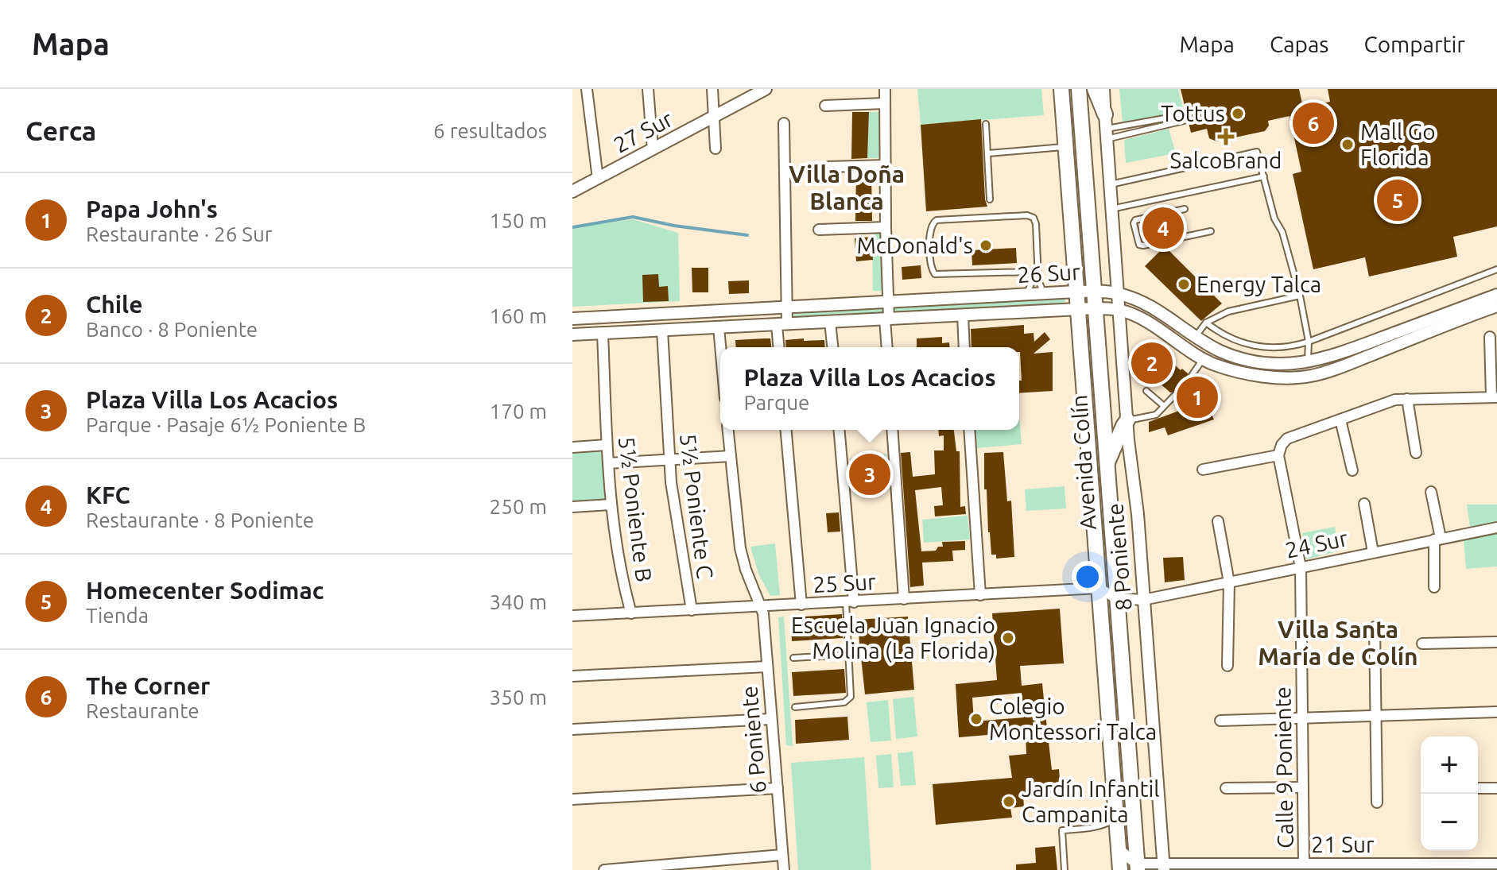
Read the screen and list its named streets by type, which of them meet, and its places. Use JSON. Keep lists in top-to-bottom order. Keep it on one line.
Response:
{"streets":{"main road":["Avenida Colín"],"street":["27 Sur","26 Sur","5½ Poniente C","5½ Poniente B","24 Sur","8 Poniente","25 Sur","6 Poniente","Calle 9 Poniente","21 Sur"]},"crossings":[["26 Sur","Avenida Colín"],["26 Sur","5½ Poniente C"],["26 Sur","5½ Poniente B"],["26 Sur","8 Poniente"],["Avenida Colín","24 Sur"],["Avenida Colín","25 Sur"],["Avenida Colín","21 Sur"],["5½ Poniente C","25 Sur"],["5½ Poniente B","25 Sur"],["24 Sur","8 Poniente"],["24 Sur","Calle 9 Poniente"],["8 Poniente","21 Sur"],["25 Sur","6 Poniente"],["Calle 9 Poniente","21 Sur"]],"districts":["Villa Doña Blanca","Villa Santa María de Colín"],"places":{"other":["Tottus","Mall Go Florida","McDonald's","Energy Talca","Escuela Juan Ignacio Molina (La Florida)","Colegio Montessori Talca","Jardín Infantil Campanita"],"health":["SalcoBrand"]},"page":{"header":"Mapa","nav":["Mapa","Capas","Compartir"],"heading":["Cerca","6 resultados"],"pins":["6","5","4","2","1","3"],"list":[{"mark":"1","name":"Papa John's","note":"Restaurante · 26 Sur","value":"150 m"},{"mark":"2","name":"Chile","note":"Banco · 8 Poniente","value":"160 m"},{"mark":"3","name":"Plaza Villa Los Acacios","note":"Parque · Pasaje 6½ Poniente B","value":"170 m"},{"mark":"4","name":"KFC","note":"Restaurante · 8 Poniente","value":"250 m"},{"mark":"5","name":"Homecenter Sodimac","note":"Tienda","value":"340 m"},{"mark":"6","name":"The Corner","note":"Restaurante","value":"350 m"}],"popup":["Plaza Villa Los Acacios","Parque"],"map_buttons":["+","−"]}}
